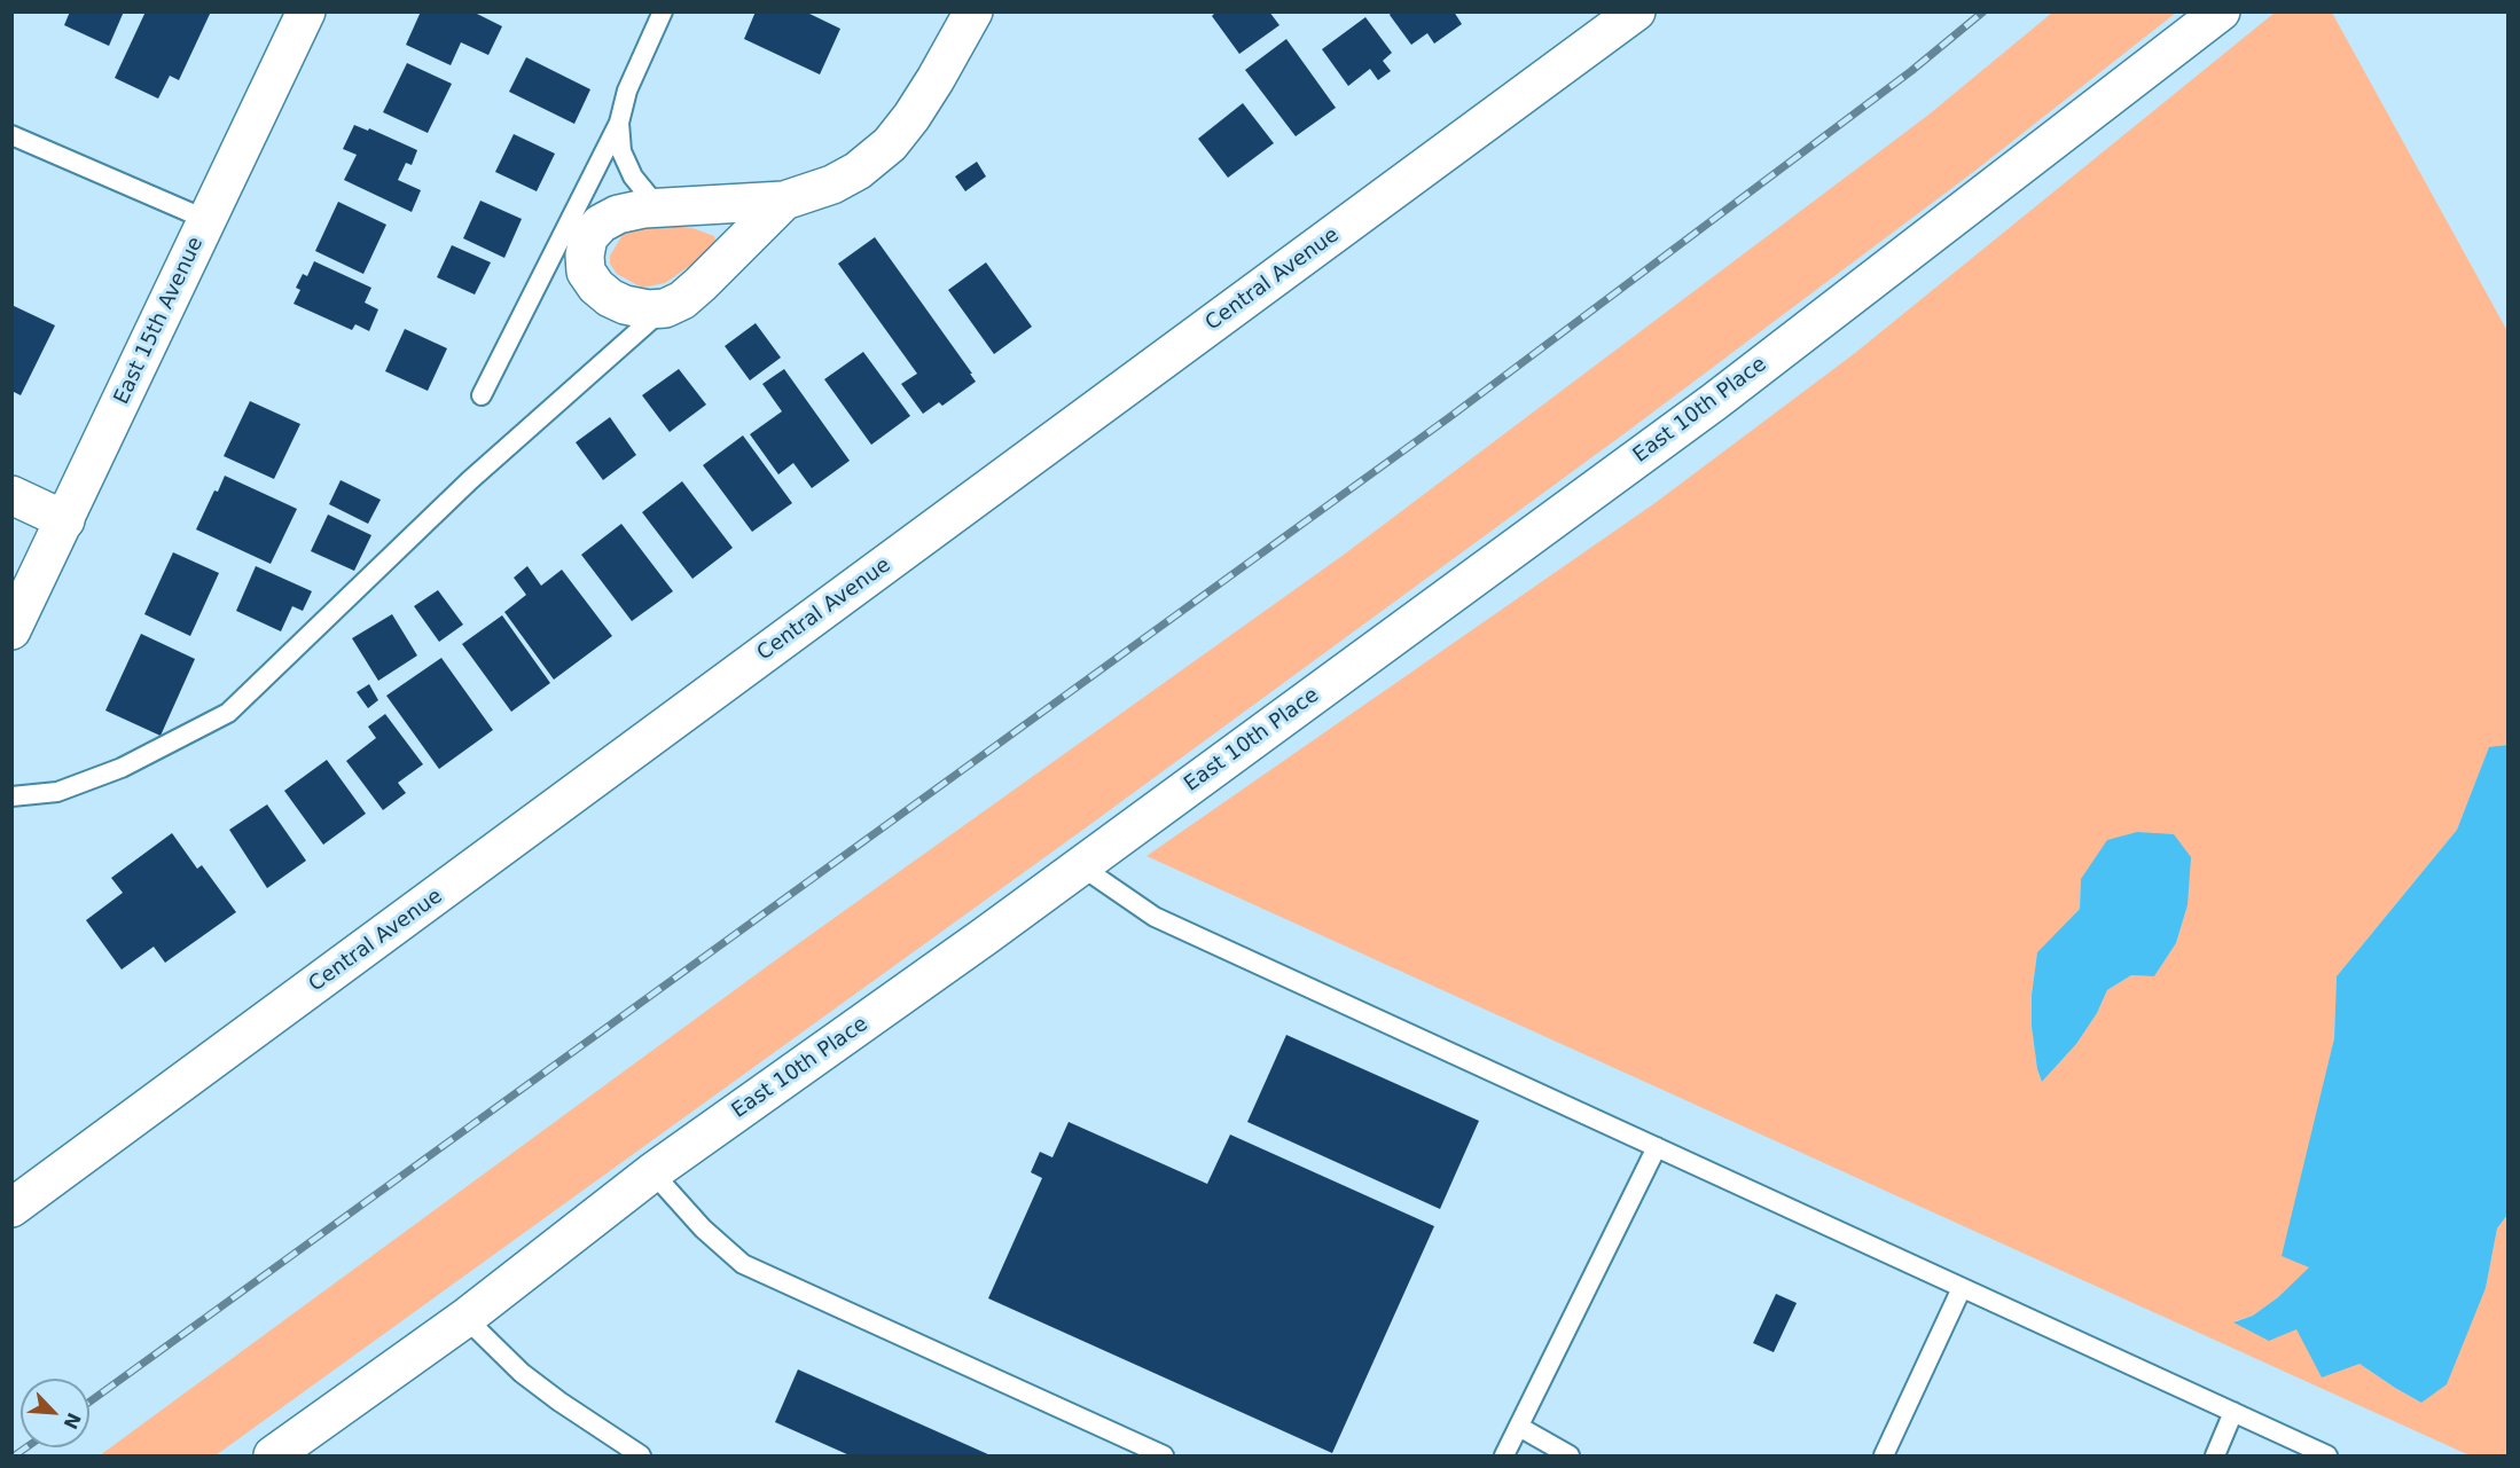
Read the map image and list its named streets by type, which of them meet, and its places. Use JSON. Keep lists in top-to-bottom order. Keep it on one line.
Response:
{"streets":{"street":["Central Avenue","East 15th Avenue","East 10th Place"]},"north":"bottom right"}
